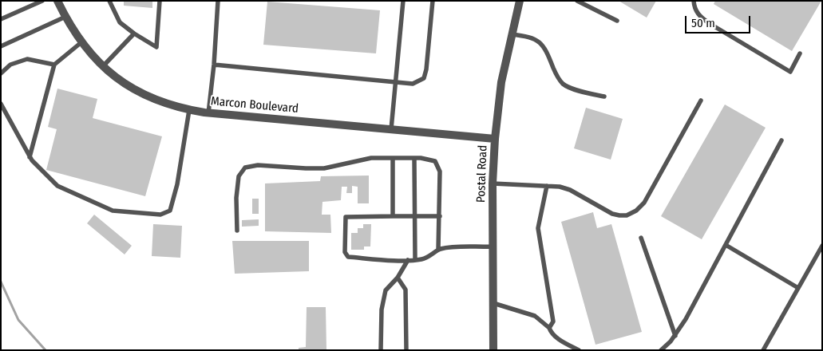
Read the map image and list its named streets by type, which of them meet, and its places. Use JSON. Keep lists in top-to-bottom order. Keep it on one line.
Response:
{"streets":{"street":["Marcon Boulevard","Postal Road"]},"crossings":[["Marcon Boulevard","Postal Road"]],"scale_bar":"50 m"}
